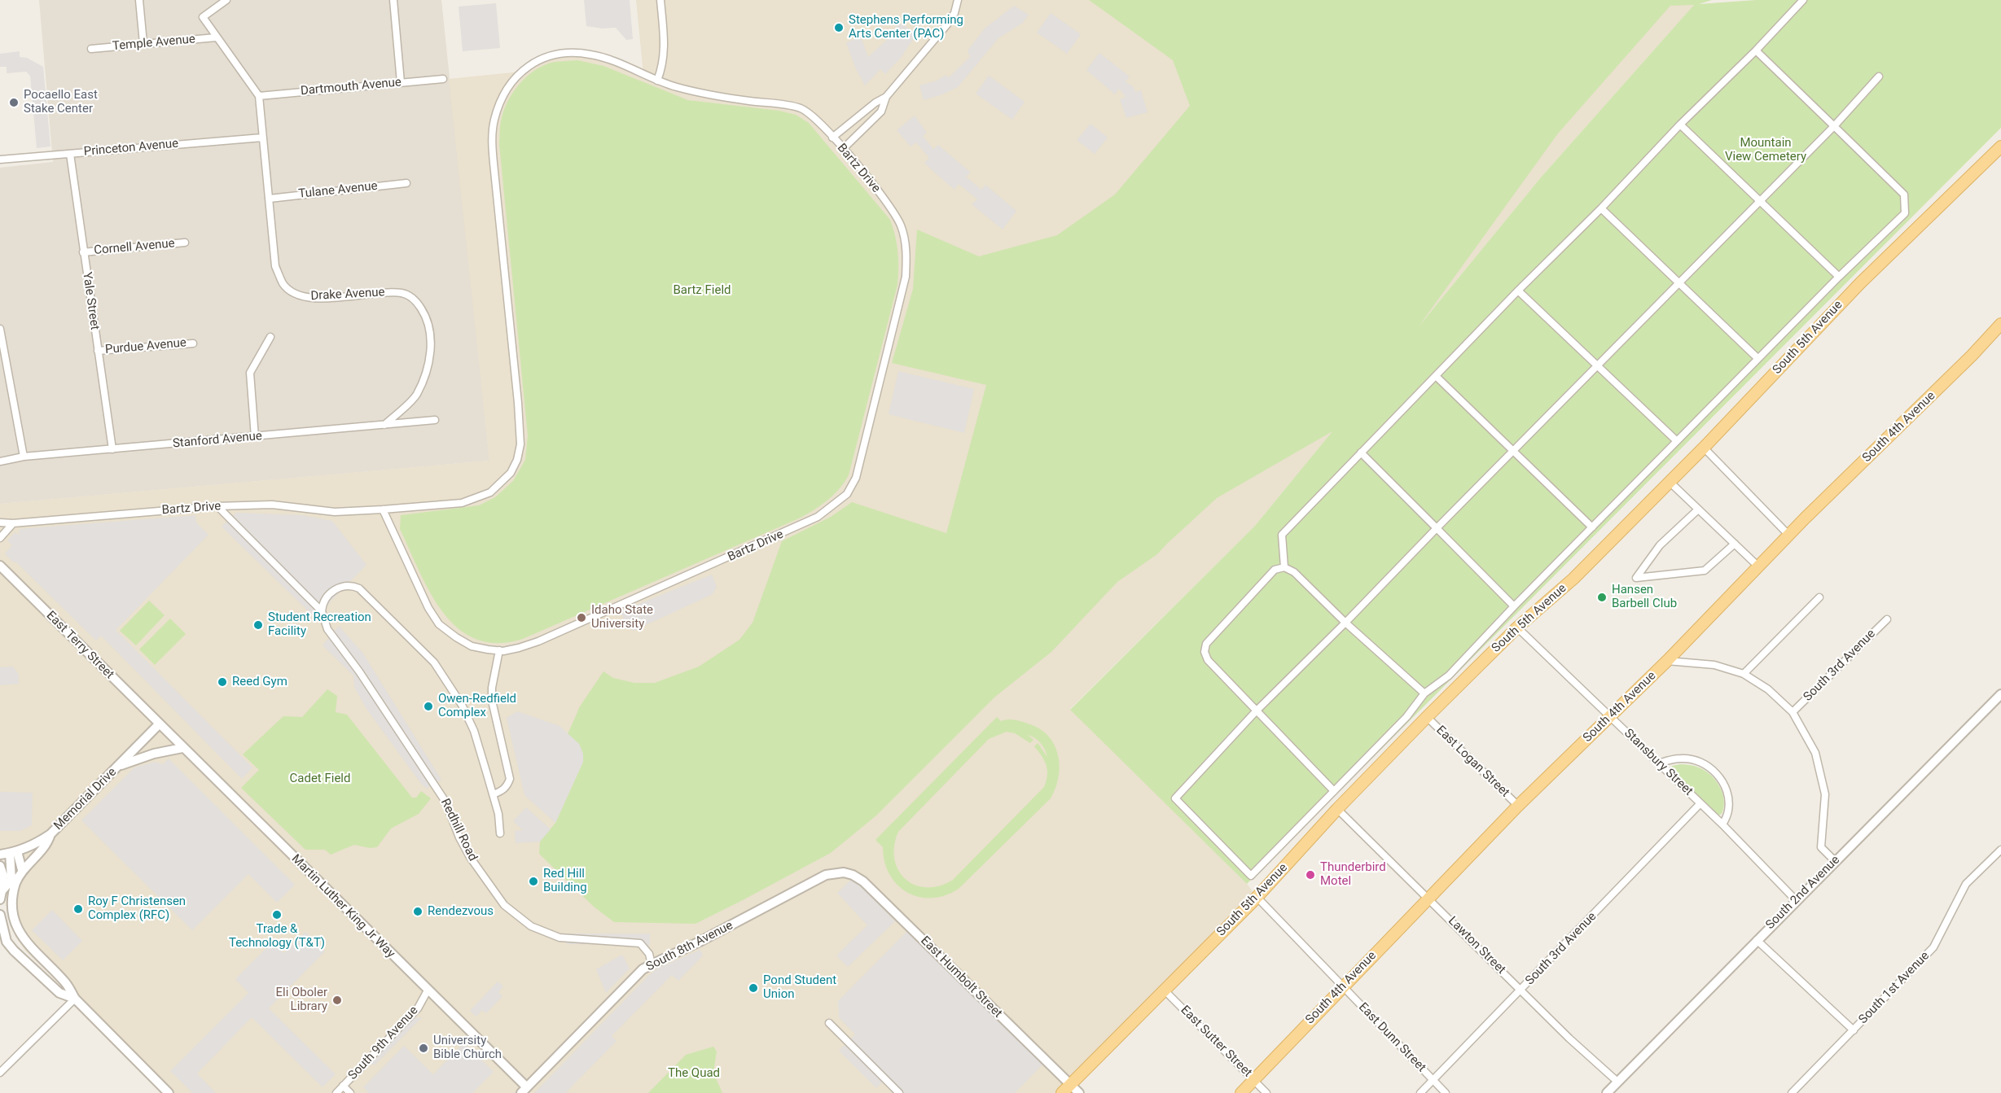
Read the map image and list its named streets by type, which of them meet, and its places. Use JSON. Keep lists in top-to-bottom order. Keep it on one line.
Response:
{"streets":{"main road":["South 5th Avenue","South 4th Avenue"],"street":["Temple Avenue","Dartmouth Avenue","Princeton Avenue","Bartz Drive","Tulane Avenue","Cornell Avenue","Drake Avenue","Yale Street","Purdue Avenue","Stanford Avenue","East Terry Street","South 3rd Avenue","East Logan Street","Stansbury Street","Memorial Drive","Redhill Road","South 2nd Avenue","Martin Luther King Jr Way","Lawton Street","South 8th Avenue","East Humbolt Street","South 1st Avenue","East Dunn Street","East Sutter Street","South 9th Avenue"]},"crossings":[["Dartmouth Avenue","Drake Avenue"],["Princeton Avenue","Drake Avenue"],["Princeton Avenue","Yale Street"],["Bartz Drive","Redhill Road"],["Tulane Avenue","Drake Avenue"],["Cornell Avenue","Yale Street"],["Drake Avenue","Stanford Avenue"],["Yale Street","Purdue Avenue"],["Yale Street","Stanford Avenue"],["South 5th Avenue","East Logan Street"],["South 5th Avenue","Stansbury Street"],["South 5th Avenue","Lawton Street"],["South 5th Avenue","East Humbolt Street"],["South 5th Avenue","East Dunn Street"],["South 5th Avenue","East Sutter Street"],["South 4th Avenue","East Logan Street"],["South 4th Avenue","Stansbury Street"],["South 4th Avenue","Lawton Street"],["South 4th Avenue","East Dunn Street"],["South 4th Avenue","East Sutter Street"],["East Terry Street","Memorial Drive"],["East Terry Street","Martin Luther King Jr Way"],["South 3rd Avenue","Stansbury Street"],["South 3rd Avenue","Lawton Street"],["South 3rd Avenue","East Dunn Street"],["Stansbury Street","South 2nd Avenue"],["Memorial Drive","Martin Luther King Jr Way"],["Redhill Road","South 8th Avenue"],["South 2nd Avenue","Lawton Street"],["Martin Luther King Jr Way","South 8th Avenue"],["Martin Luther King Jr Way","South 9th Avenue"],["South 8th Avenue","East Humbolt Street"]],"parks":["Mountain View Cemetery","Bartz Field","Cadet Field","The Quad"],"places":["Stephens Performing Arts Center (PAC)","Pocaello East Stake Center","Hansen Barbell Club","Idaho State University","Student Recreation Facility","Reed Gym","Owen-Redfield Complex","Thunderbird Motel","Red Hill Building","Roy F Christensen Complex (RFC)","Rendezvous","Trade & Technology (T&T)","Pond Student Union","Eli Oboler Library","University Bible Church"]}
